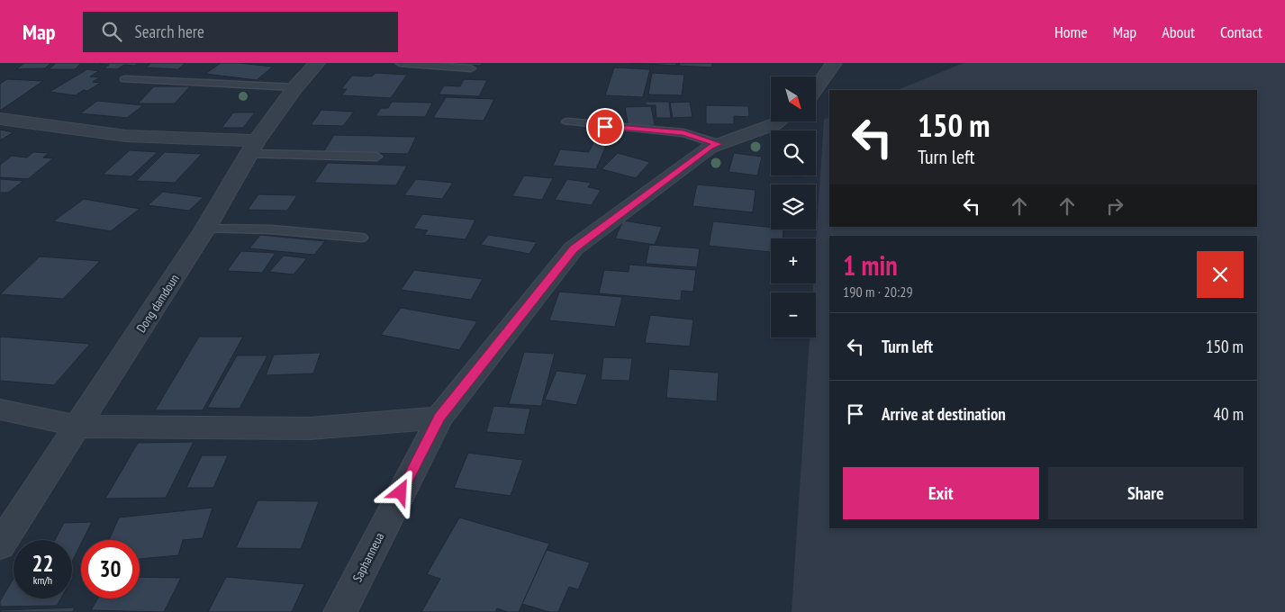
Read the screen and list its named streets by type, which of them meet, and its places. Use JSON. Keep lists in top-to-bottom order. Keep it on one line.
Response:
{"streets":{"street":["Dong damdoun","Saphanneua"]},"north":"bottom right","page":{"header":"Map","search":"Search here","nav":["Home","Map","About","Contact"],"map_buttons":["+","−"],"turn":["150 m","Turn left"],"heading":["1 min","190 m · 20:29"],"list":[{"name":"Turn left","value":"150 m"},{"name":"Arrive at destination","value":"40 m"}],"buttons":["Exit","Share"],"speed":"22 km/h","limit":"30"}}
